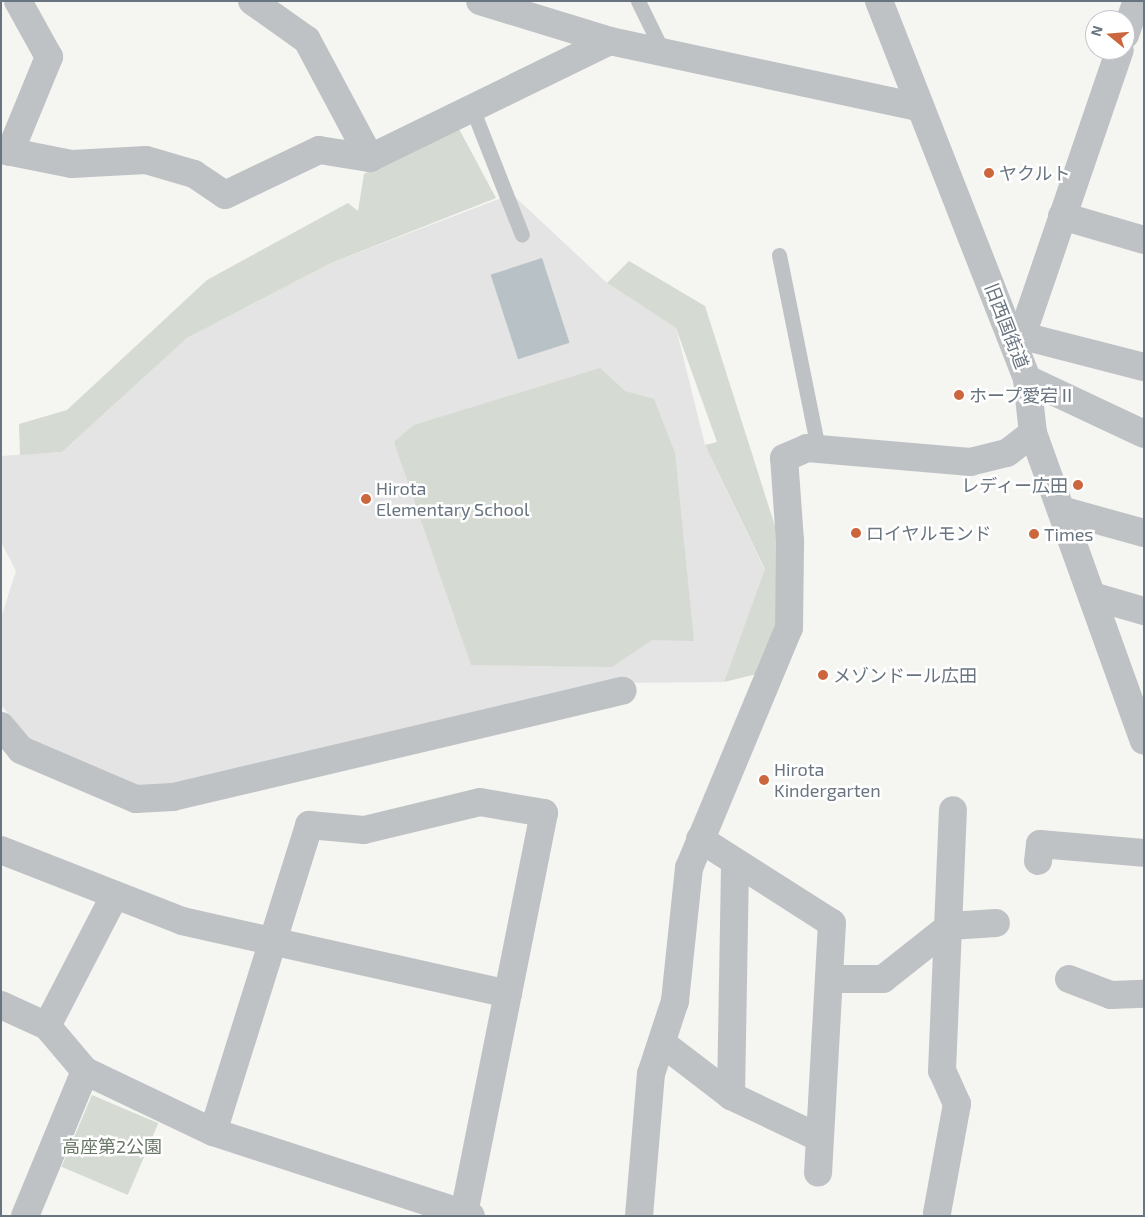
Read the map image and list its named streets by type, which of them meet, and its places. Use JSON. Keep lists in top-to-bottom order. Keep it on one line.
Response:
{"streets":{"street":["旧西国街道"]},"parks":["高座第2公園"],"places":["ヤクルト","ホープ愛宕Ⅱ","レディー広田","Hirota Elementary School","ロイヤルモンド","Times","メゾンドール広田","Hirota Kindergarten"],"north":"left"}
